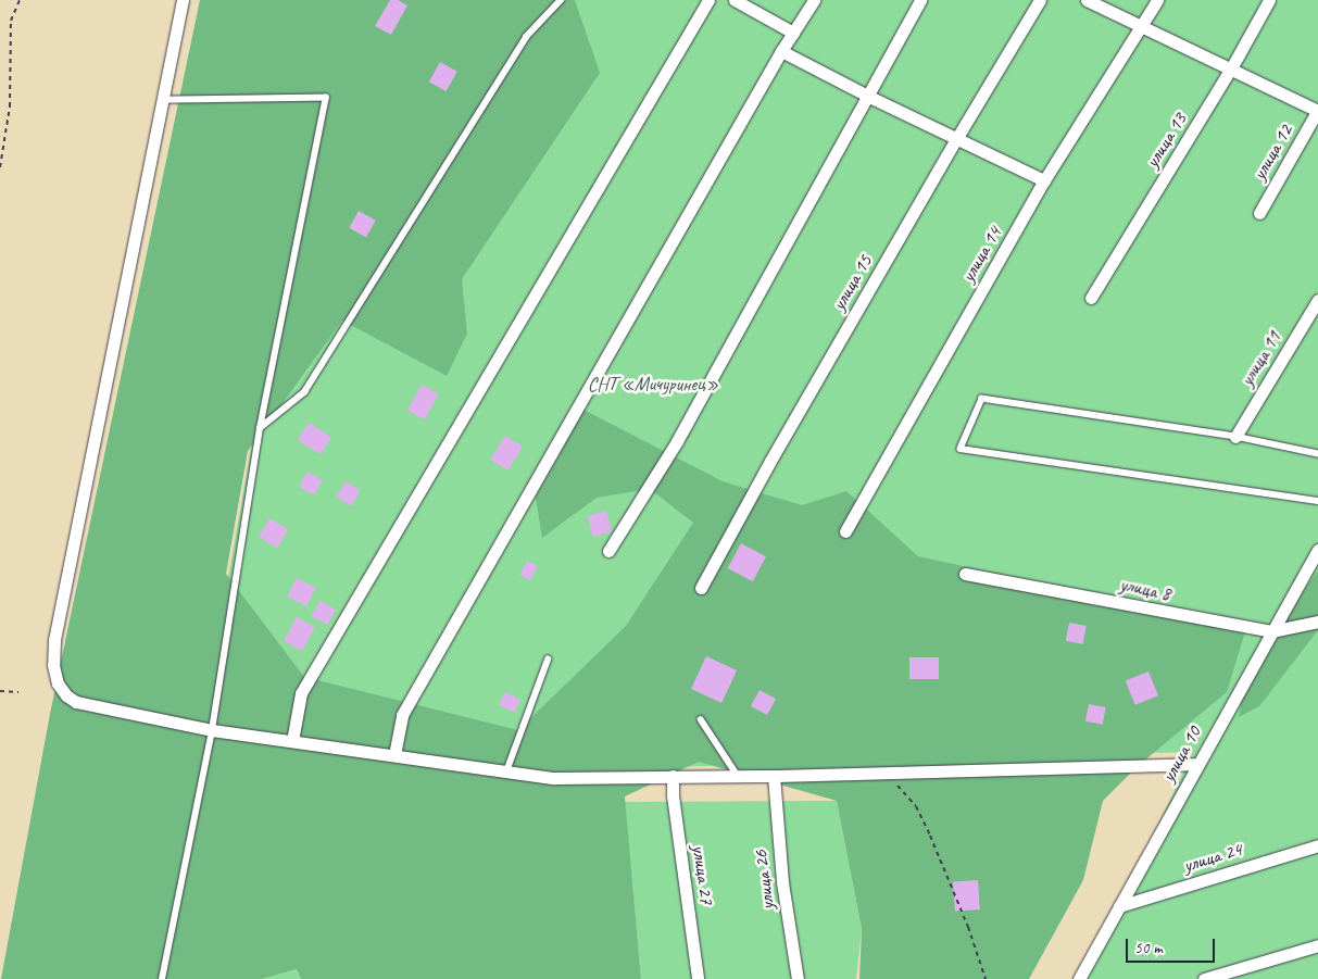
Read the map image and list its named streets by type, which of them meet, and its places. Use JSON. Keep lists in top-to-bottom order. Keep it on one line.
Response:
{"streets":{"street":["улица 13","улица 12","улица 14","улица 15","улица 11","улица 8","улица 10","улица 24","улица 27","улица 26"]},"crossings":[["улица 8","улица 10"],["улица 10","улица 24"]],"parks":["СНТ «Мичуринец»"],"scale_bar":"50 m"}
